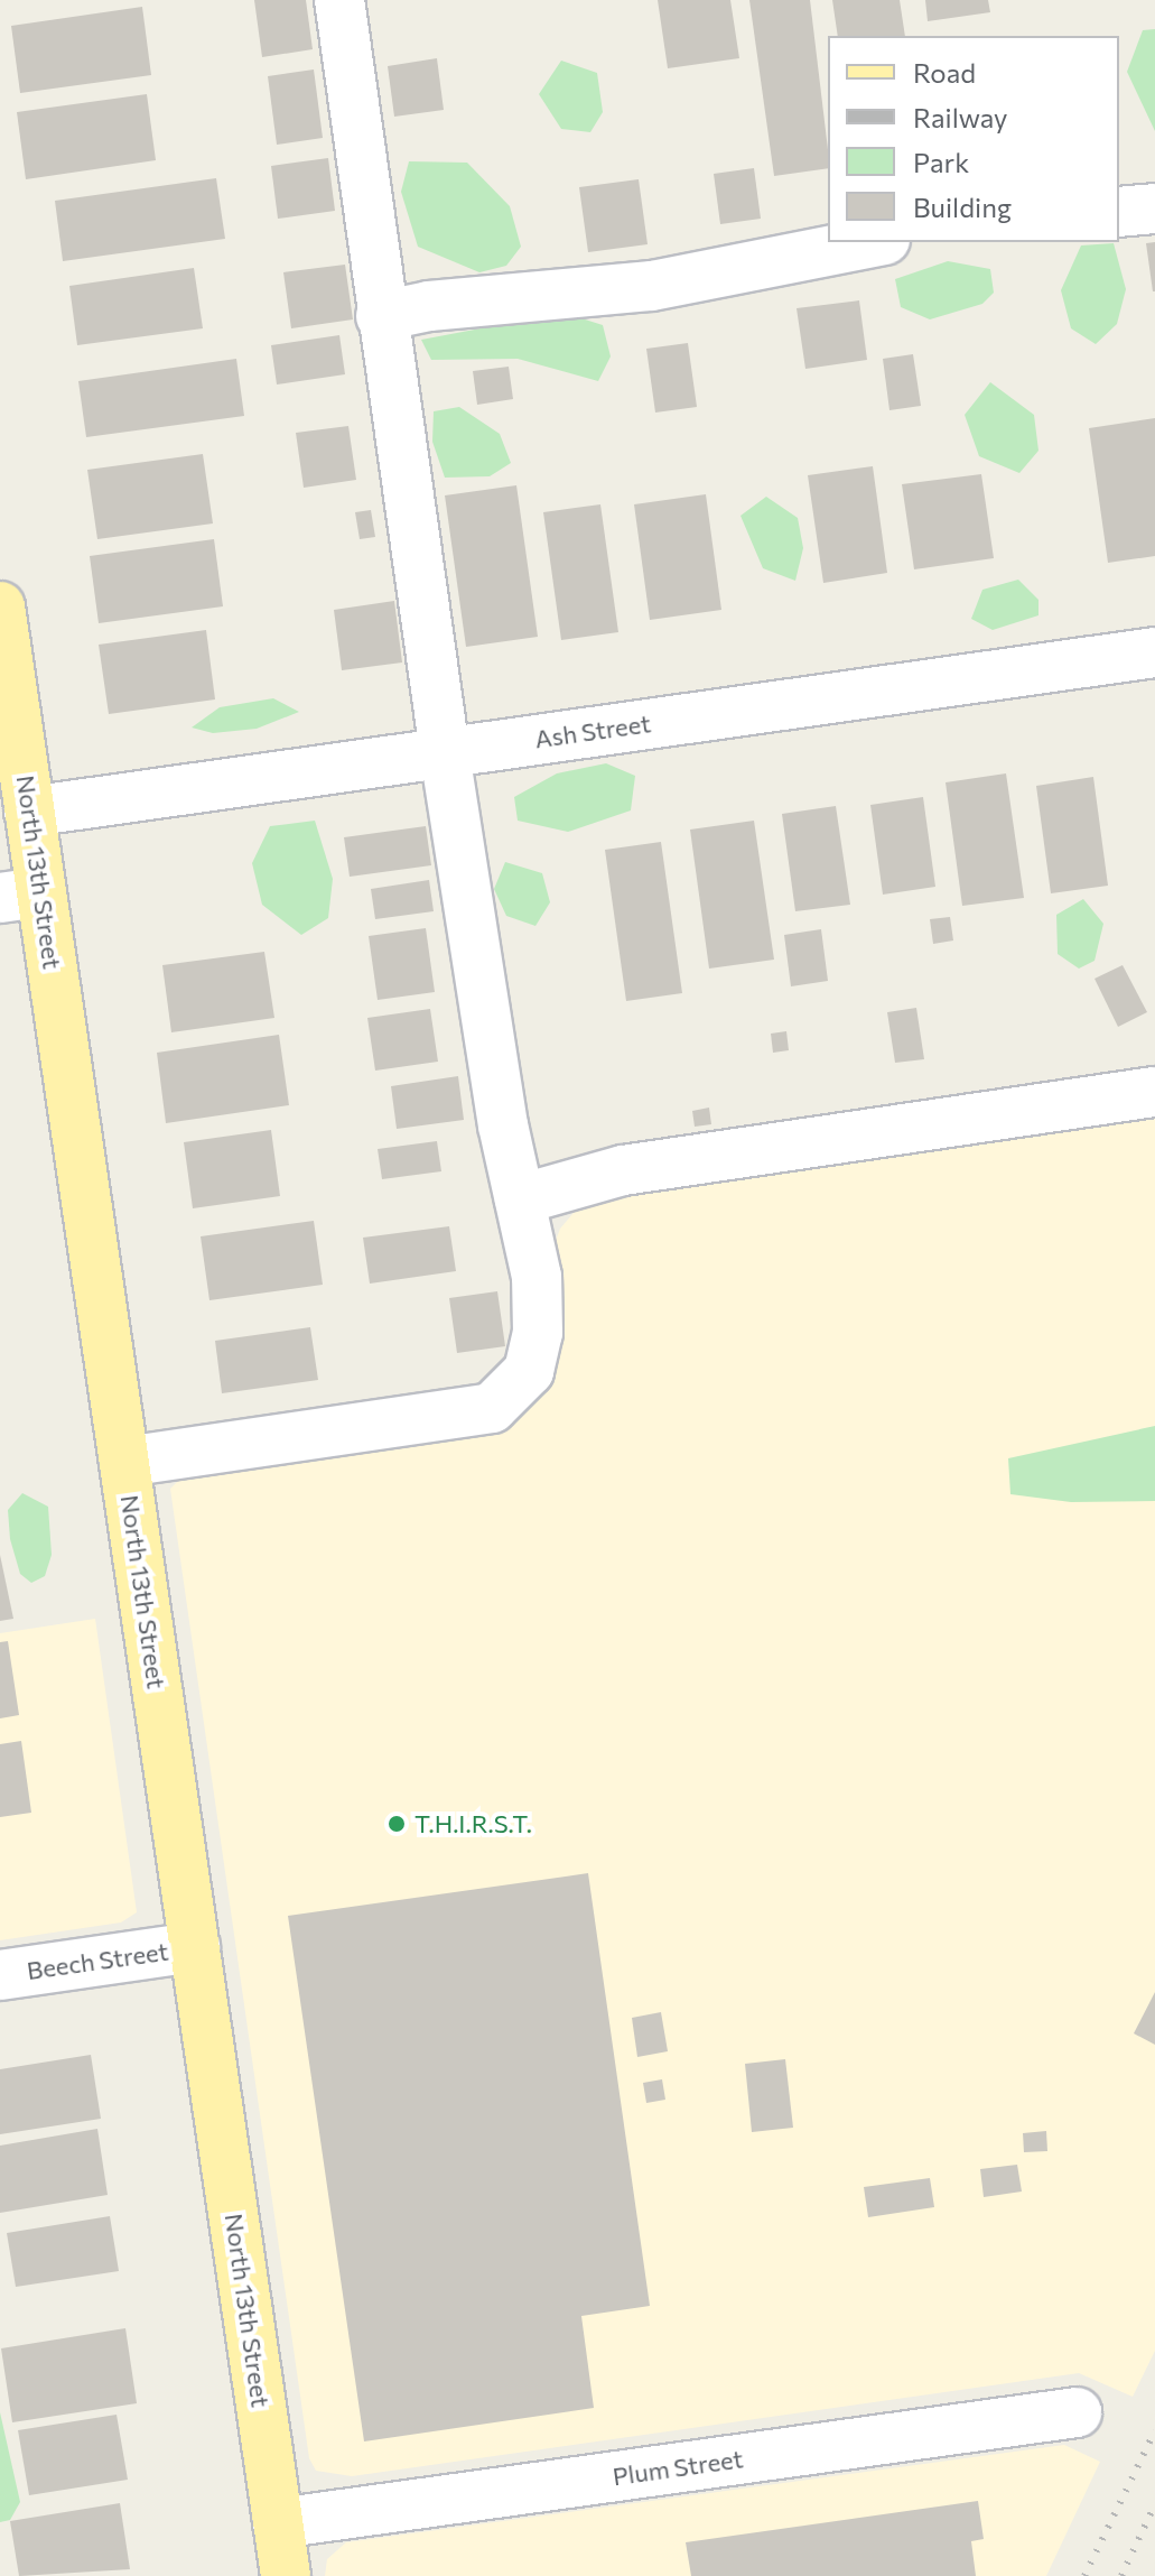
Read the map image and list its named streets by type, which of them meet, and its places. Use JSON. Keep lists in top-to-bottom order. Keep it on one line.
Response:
{"streets":{"main road":["North 13th Street"],"street":["Ash Street","Beech Street","Plum Street"]},"crossings":[["Ash Street","North 13th Street"],["North 13th Street","Beech Street"],["North 13th Street","Plum Street"]],"places":["T.H.I.R.S.T."],"legend":["Road","Railway","Park","Building"]}
